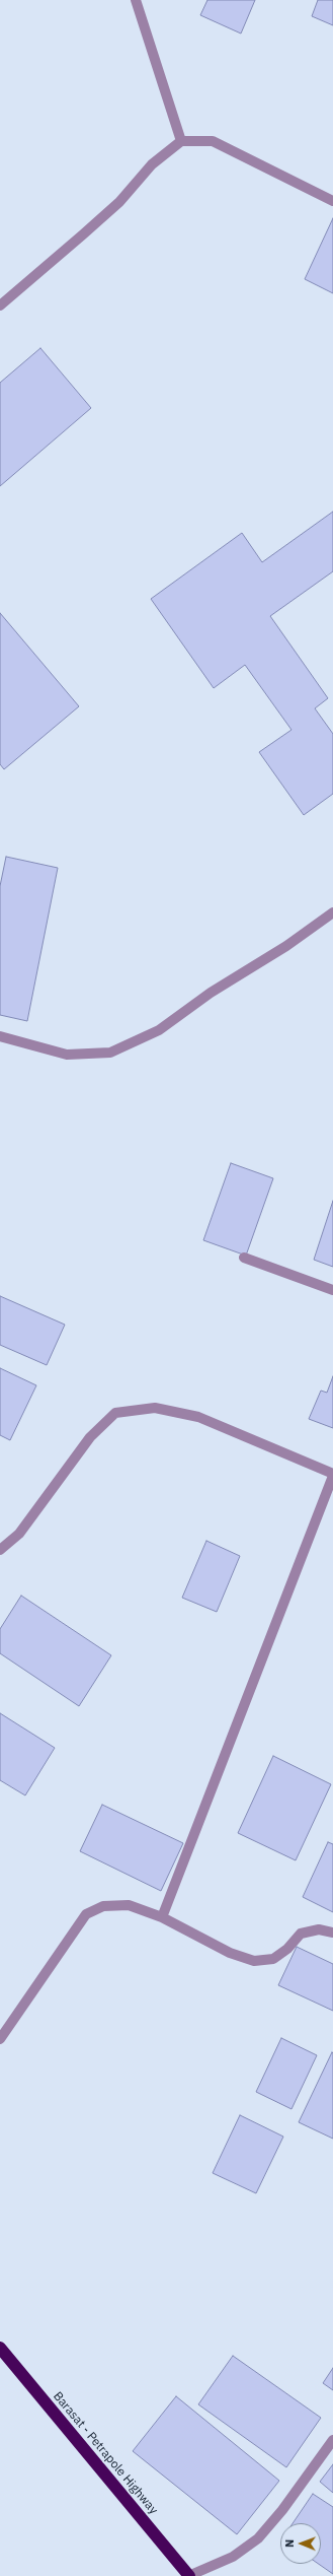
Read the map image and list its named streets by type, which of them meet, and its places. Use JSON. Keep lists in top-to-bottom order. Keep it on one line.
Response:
{"streets":{"highway":["Barasat - Petrapole Highway"]},"north":"left"}
